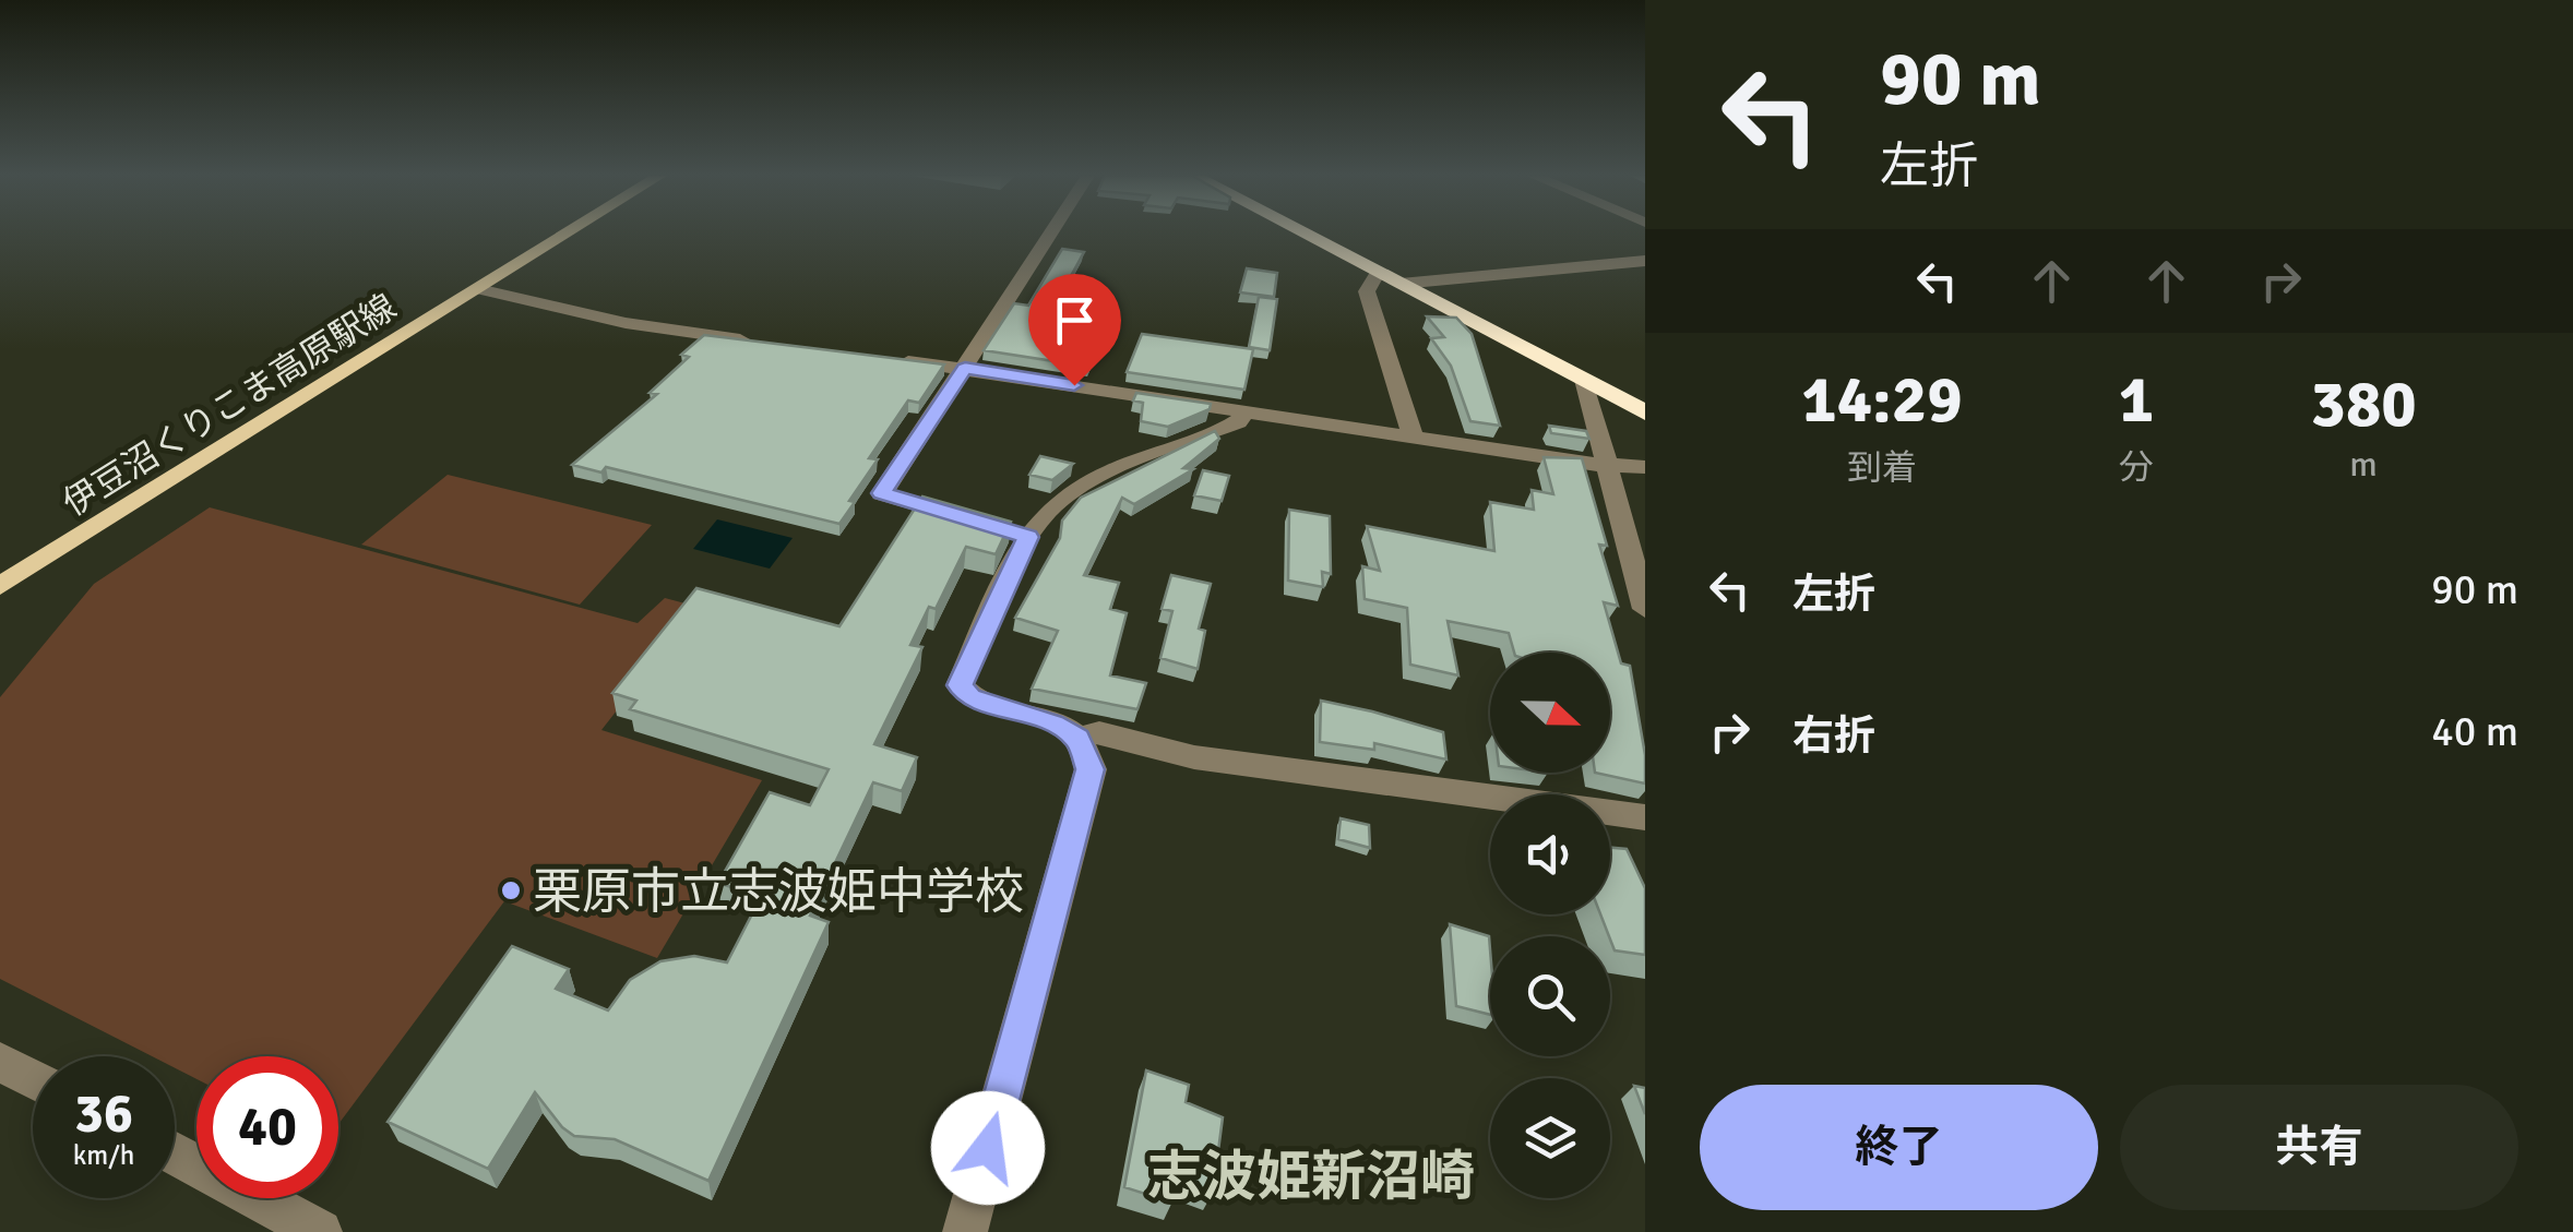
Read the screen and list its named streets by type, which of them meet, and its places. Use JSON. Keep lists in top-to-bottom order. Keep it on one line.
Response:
{"streets":{"main road":["伊豆沼くりこま高原駅線"]},"districts":["志波姫新沼崎"],"places":["栗原市立志波姫中学校"],"north":"right","page":{"turn":["90 m","左折"],"eta":["14:29","到着","1","分","380","m"],"list":[{"name":"左折","value":"90 m"},{"name":"右折","value":"40 m"}],"speed":"36 km/h","limit":"40","buttons":["終了","共有"]}}
